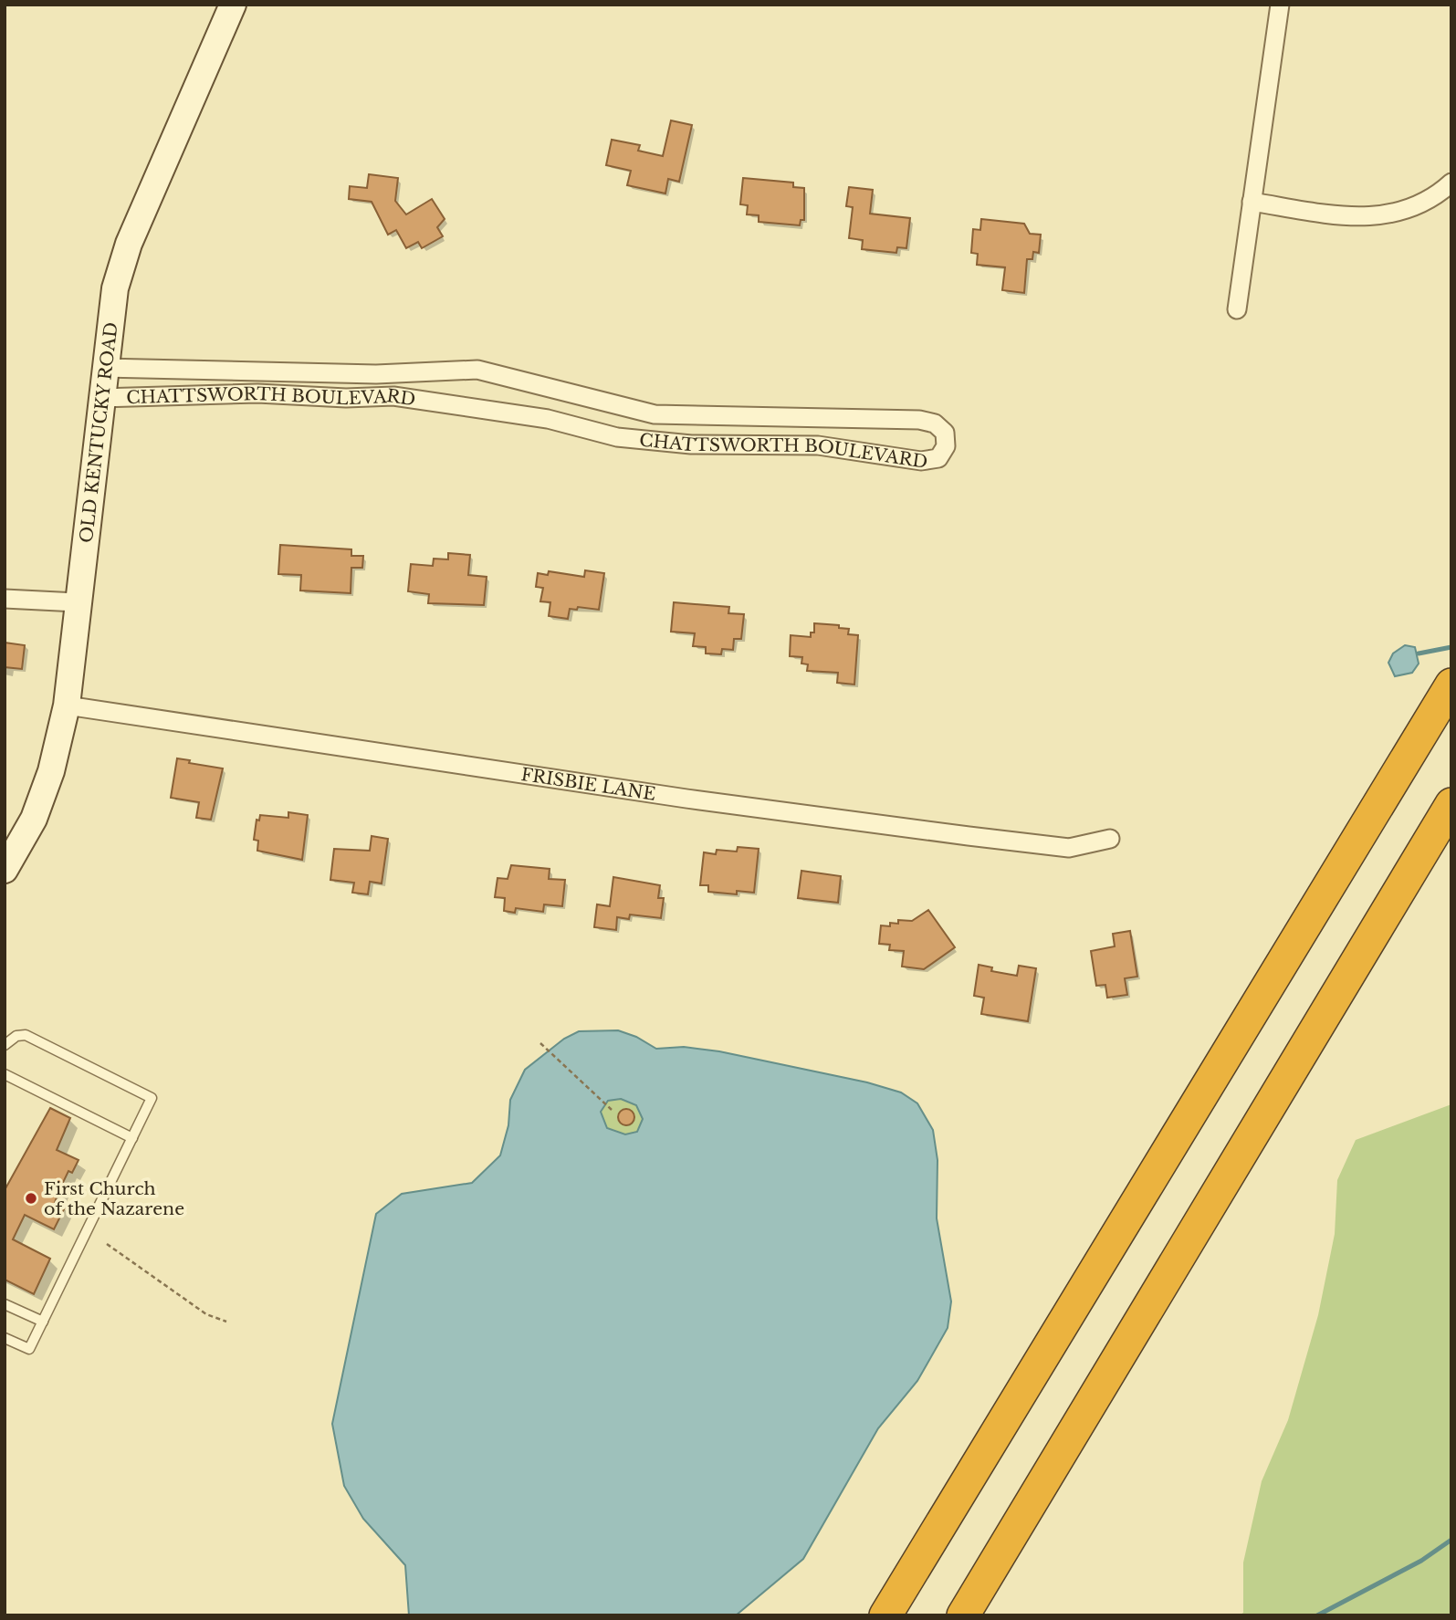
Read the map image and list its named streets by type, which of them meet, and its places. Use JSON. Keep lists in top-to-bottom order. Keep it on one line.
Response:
{"streets":{"street":["CHATTSWORTH BOULEVARD","OLD KENTUCKY ROAD","FRISBIE LANE"]},"crossings":[["CHATTSWORTH BOULEVARD","OLD KENTUCKY ROAD"],["OLD KENTUCKY ROAD","FRISBIE LANE"]],"places":["First Church of the Nazarene"]}
